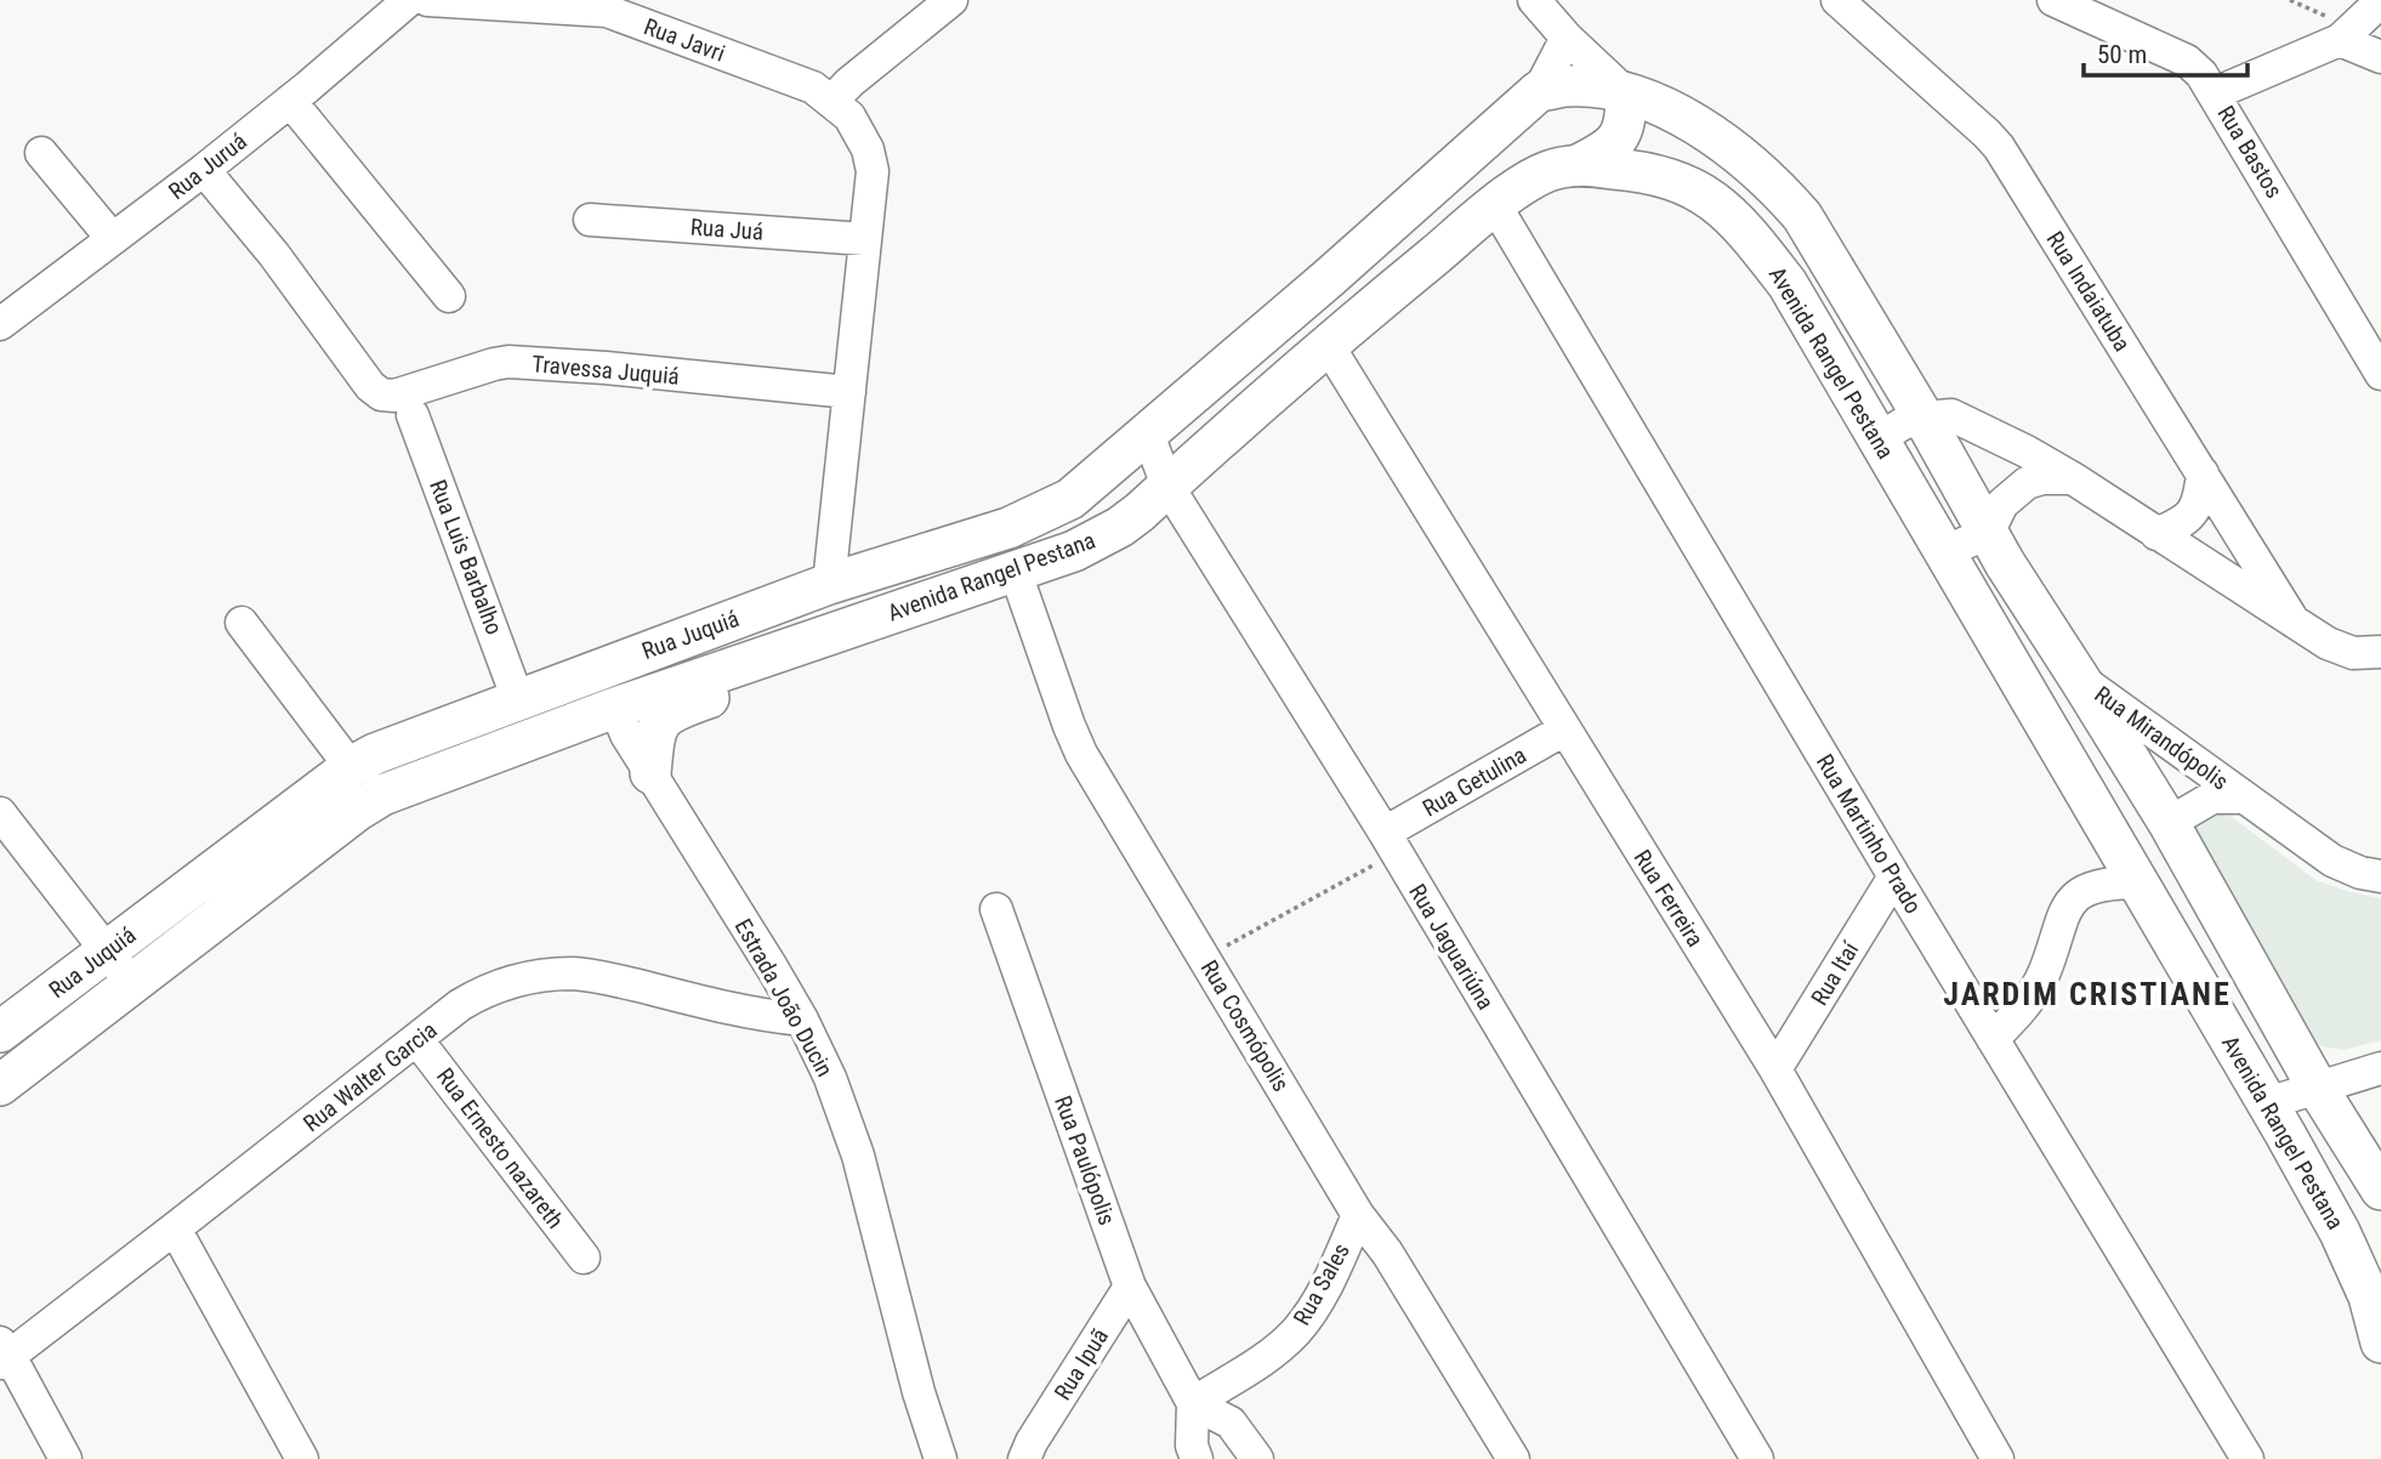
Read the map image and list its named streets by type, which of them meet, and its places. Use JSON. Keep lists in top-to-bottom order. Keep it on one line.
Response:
{"streets":{"main road":["Avenida Rangel Pestana","Rua Juquiá"],"street":["Rua Javri","Rua Bastos","Rua Juruá","Rua Juá","Rua Indaiatuba","Travessa Juquiá","Rua Luis Barbalho","Rua Mirandópolis","Rua Getulina","Rua Martinho Prado","Rua Ferreira","Rua Jaguariúna","Rua Itaí","Estrada João Ducin","Rua Cosmópolis","Rua Walter Garcia","Rua Ernesto nazareth","Rua Paulópolis","Rua Sales","Rua Ipuã"]},"crossings":[["Rua Juruá","Travessa Juquiá"],["Avenida Rangel Pestana","Rua Juquiá"],["Avenida Rangel Pestana","Rua Martinho Prado"],["Avenida Rangel Pestana","Rua Ferreira"],["Avenida Rangel Pestana","Rua Jaguariúna"],["Avenida Rangel Pestana","Rua Cosmópolis"],["Rua Luis Barbalho","Rua Juquiá"],["Rua Juquiá","Estrada João Ducin"],["Rua Getulina","Rua Ferreira"],["Rua Getulina","Rua Jaguariúna"],["Rua Martinho Prado","Rua Itaí"],["Rua Ferreira","Rua Itaí"],["Estrada João Ducin","Rua Walter Garcia"],["Rua Cosmópolis","Rua Sales"],["Rua Walter Garcia","Rua Ernesto nazareth"],["Rua Paulópolis","Rua Sales"],["Rua Paulópolis","Rua Ipuã"]],"districts":["JARDIM CRISTIANE"],"scale_bar":"50 m"}
